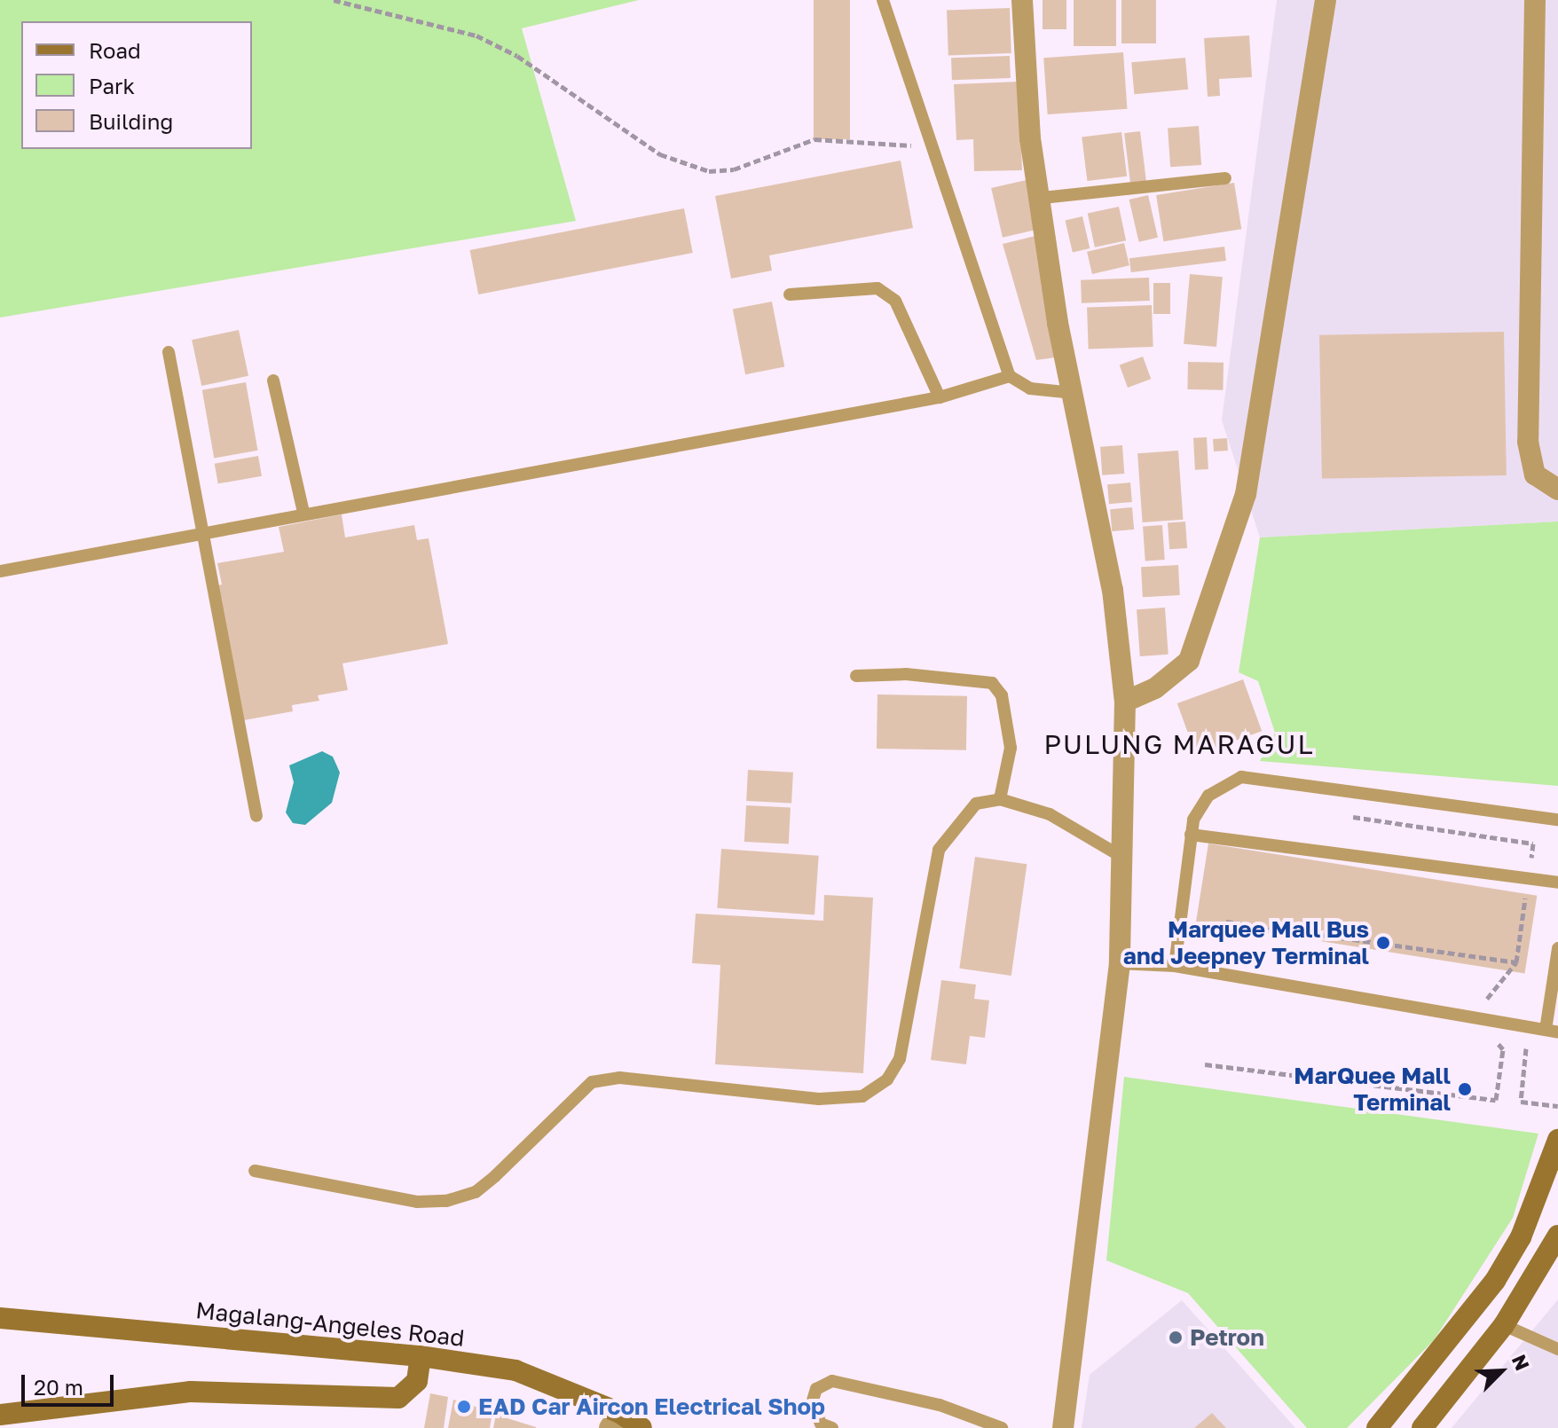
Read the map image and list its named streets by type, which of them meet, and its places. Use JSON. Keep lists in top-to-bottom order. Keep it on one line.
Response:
{"streets":{"main road":["Magalang-Angeles Road"]},"districts":["PULUNG MARAGUL"],"places":["Marquee Mall Bus and Jeepney Terminal","MarQuee Mall Terminal","Petron","EAD Car Aircon Electrical Shop"],"legend":["Road","Park","Building"],"scale_bar":"20 m","north":"top right"}
